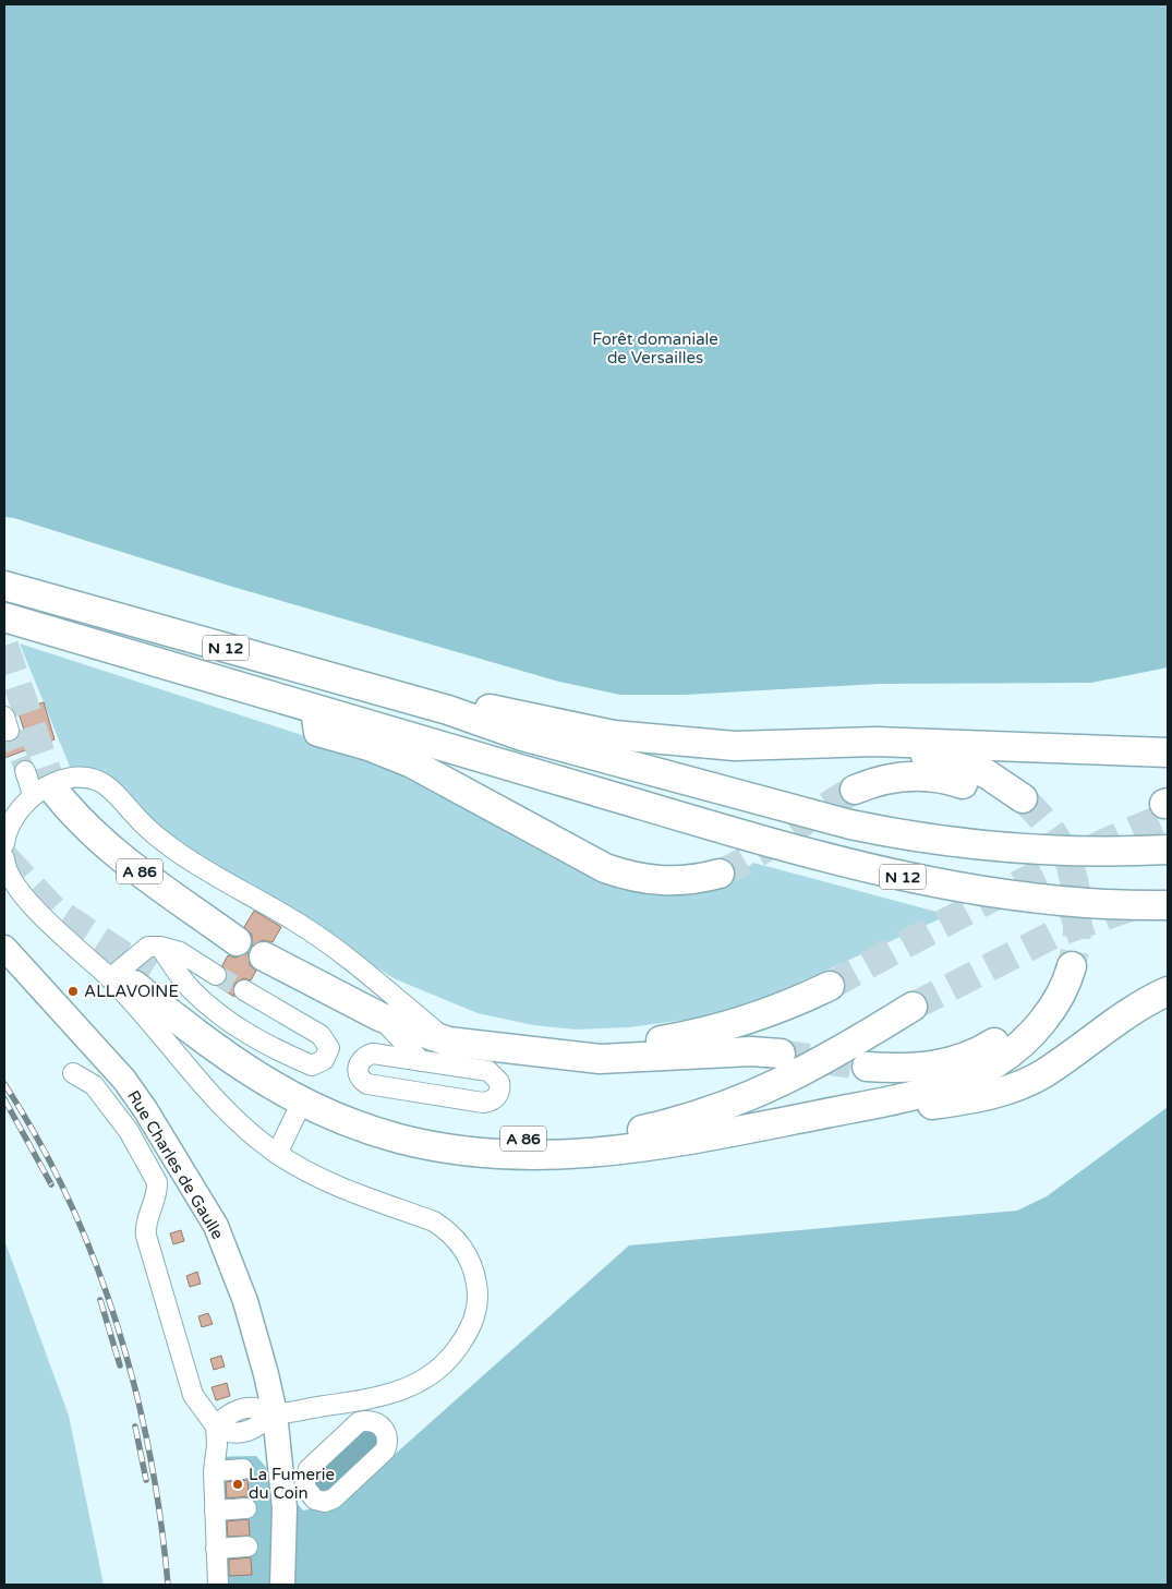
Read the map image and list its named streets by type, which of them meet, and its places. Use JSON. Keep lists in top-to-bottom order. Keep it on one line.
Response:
{"streets":{"highway":["N 12","A 86"],"main road":["Rue Charles de Gaulle"]},"parks":["Forêt domaniale de Versailles"],"places":["ALLAVOINE","La Fumerie du Coin"]}
